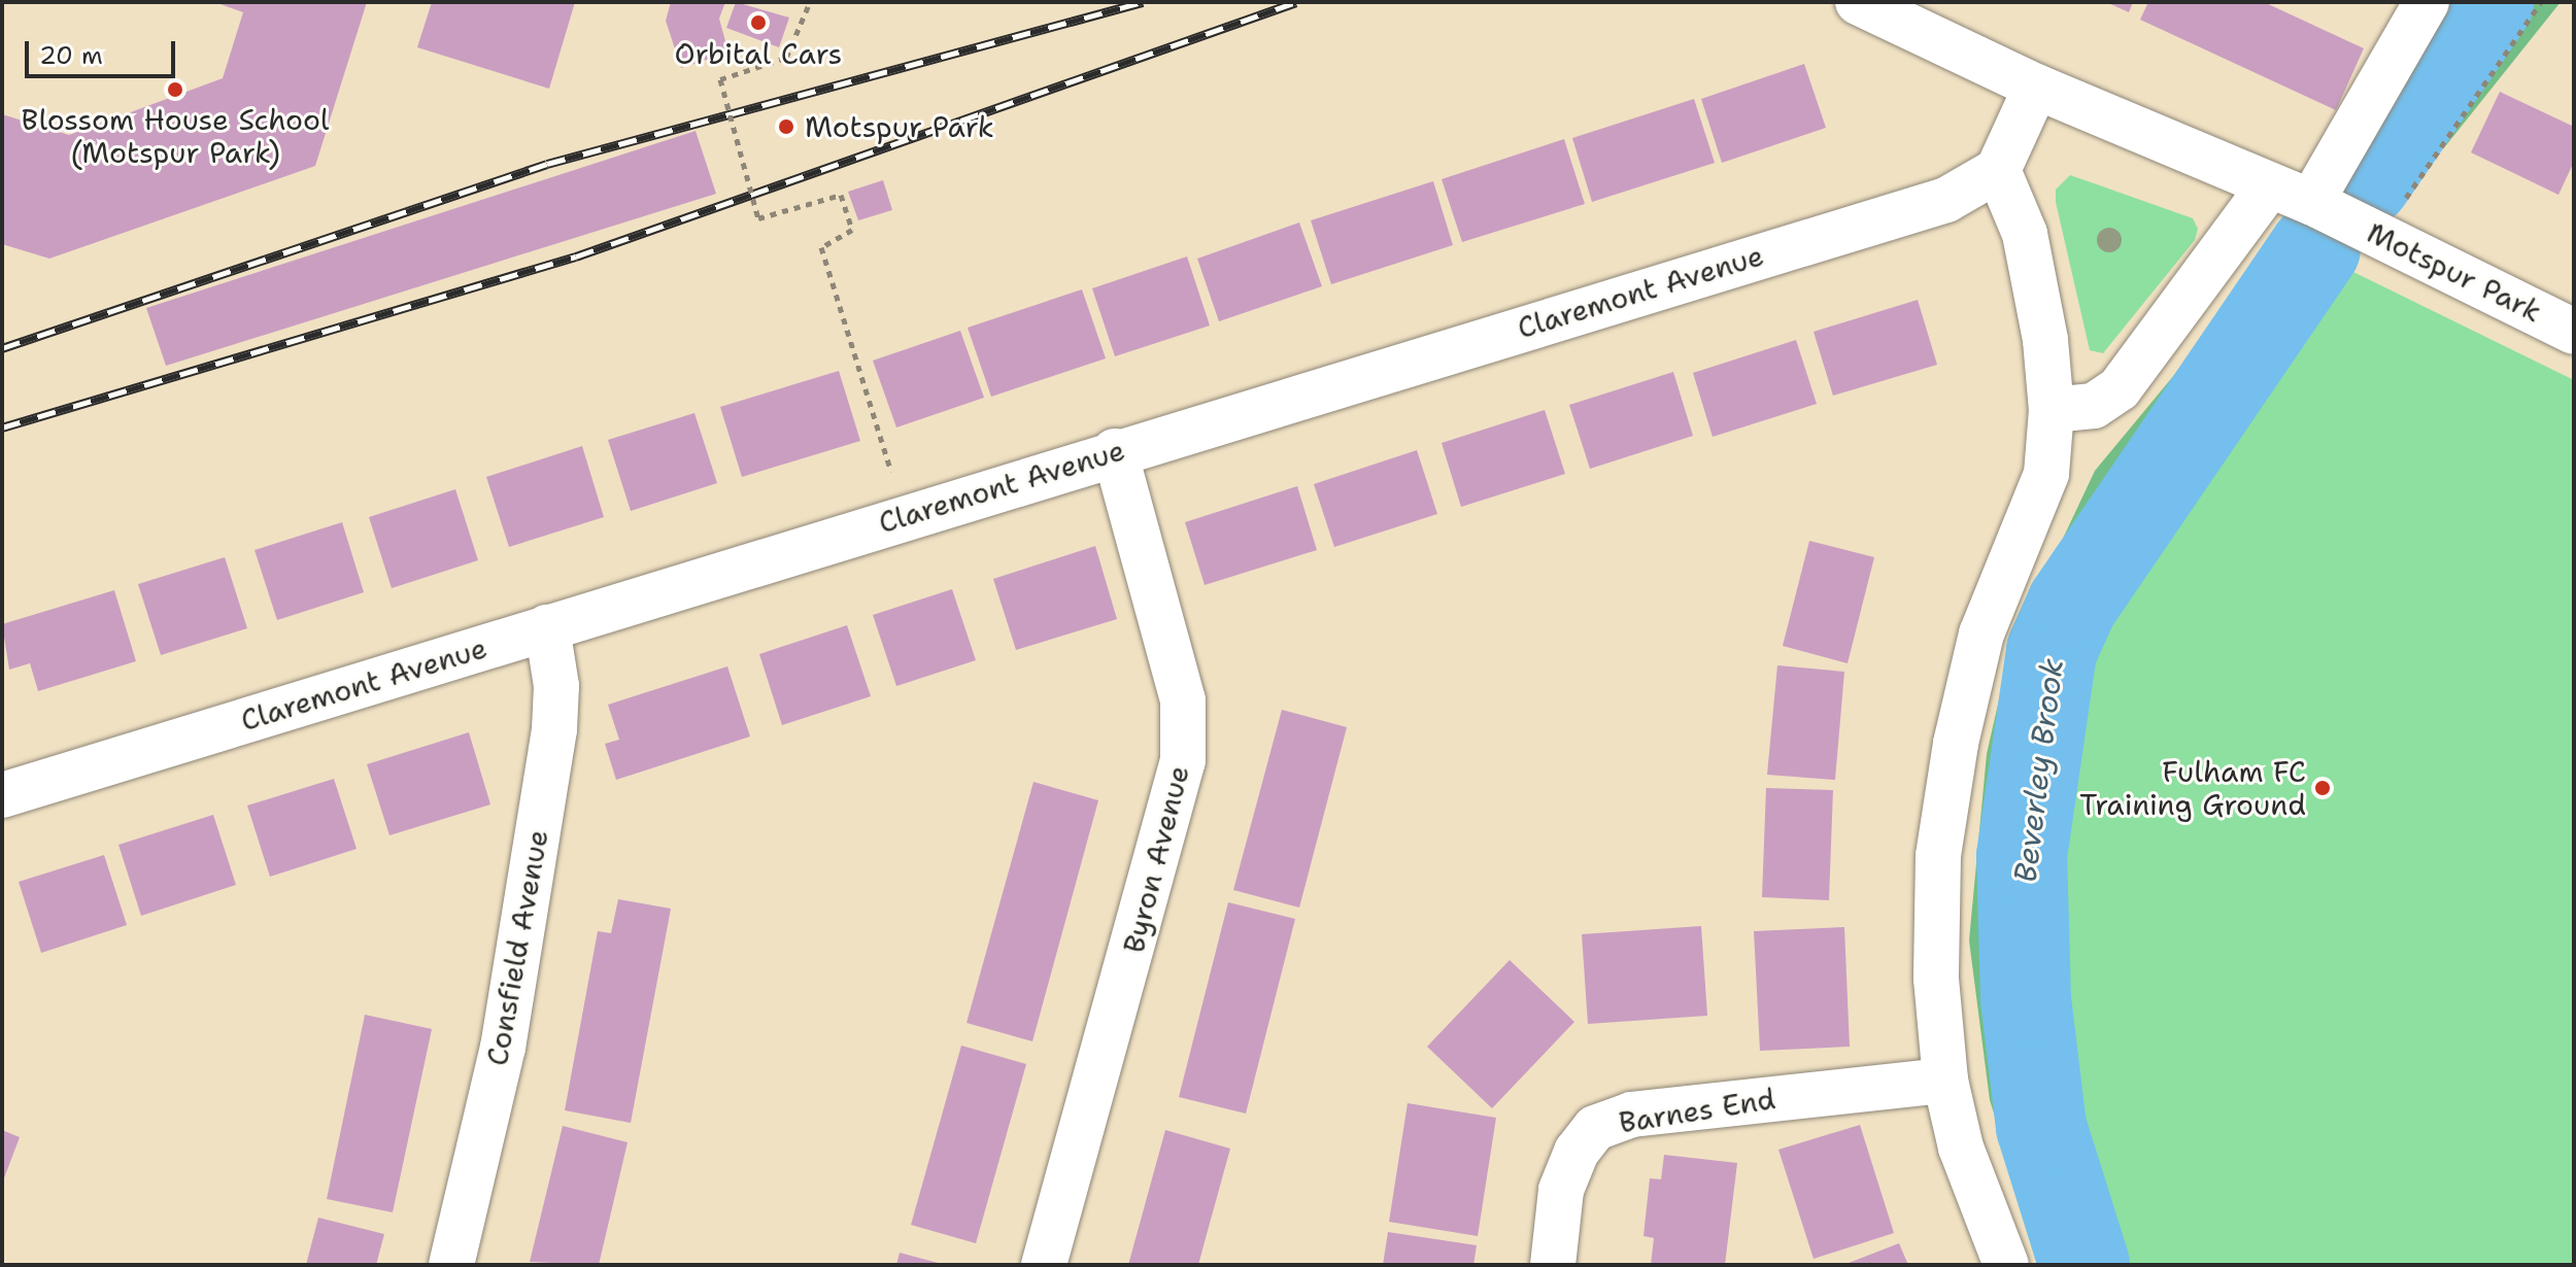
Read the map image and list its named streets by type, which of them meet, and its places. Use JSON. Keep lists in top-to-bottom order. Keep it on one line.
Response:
{"streets":{"street":["Motspur Park","Claremont Avenue","Byron Avenue","Consfield Avenue","Barnes End"]},"crossings":[["Claremont Avenue","Byron Avenue"],["Claremont Avenue","Consfield Avenue"]],"water":["Beverley Brook"],"places":["Orbital Cars","Blossom House School (Motspur Park)","Motspur Park","Fulham FC Training Ground"],"scale_bar":"20 m"}
